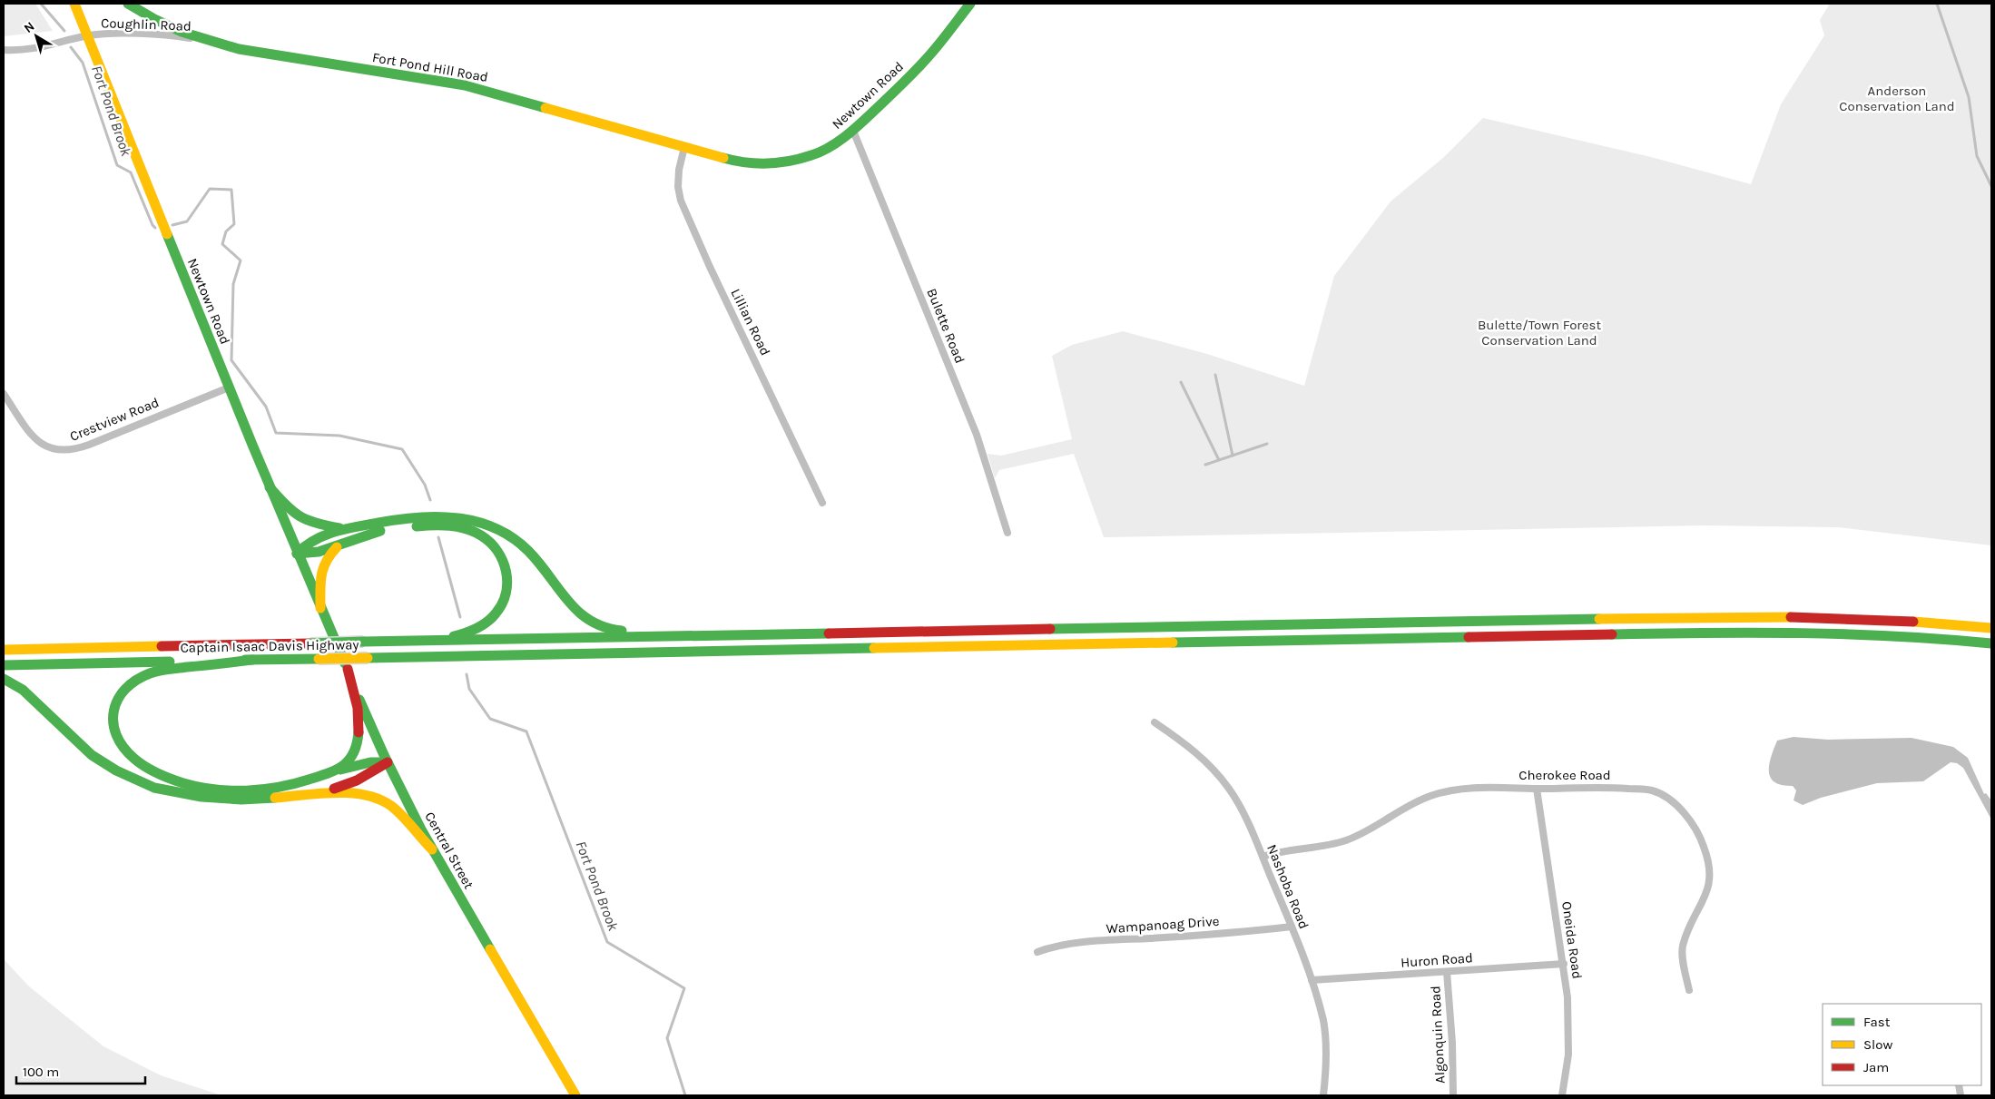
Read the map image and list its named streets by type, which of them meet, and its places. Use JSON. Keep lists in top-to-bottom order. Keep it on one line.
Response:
{"streets":{"main road":["Fort Pond Hill Road","Newtown Road","Captain Isaac Davis Highway","Central Street"],"street":["Coughlin Road","Lillian Road","Bulette Road","Crestview Road","Cherokee Road","Nashoba Road","Wampanoag Drive","Oneida Road","Huron Road","Algonquin Road"]},"crossings":[["Coughlin Road","Fort Pond Hill Road"],["Coughlin Road","Newtown Road"],["Fort Pond Hill Road","Newtown Road"],["Fort Pond Hill Road","Lillian Road"],["Newtown Road","Bulette Road"],["Newtown Road","Crestview Road"],["Newtown Road","Central Street"],["Cherokee Road","Nashoba Road"],["Cherokee Road","Oneida Road"],["Nashoba Road","Wampanoag Drive"],["Nashoba Road","Huron Road"],["Oneida Road","Huron Road"],["Huron Road","Algonquin Road"]],"water":["Fort Pond Brook"],"parks":["Anderson Conservation Land","Bulette/Town Forest Conservation Land"],"legend":["Fast","Slow","Jam"],"scale_bar":"100 m","north":"top left"}
